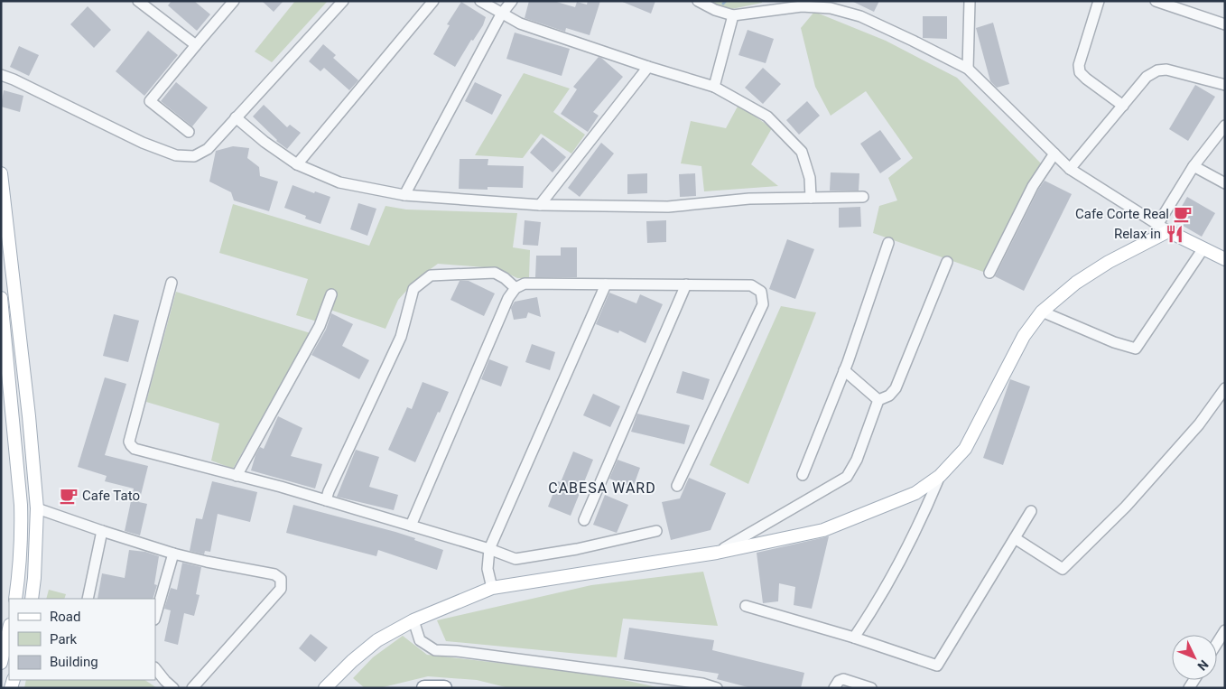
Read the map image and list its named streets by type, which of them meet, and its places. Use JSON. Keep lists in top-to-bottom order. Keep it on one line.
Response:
{"districts":["CABESA WARD"],"places":{"cafe":["Cafe Corte Real","Cafe Tato"],"restaurant":["Relax in"]},"legend":["Road","Park","Building"],"north":"bottom right"}
